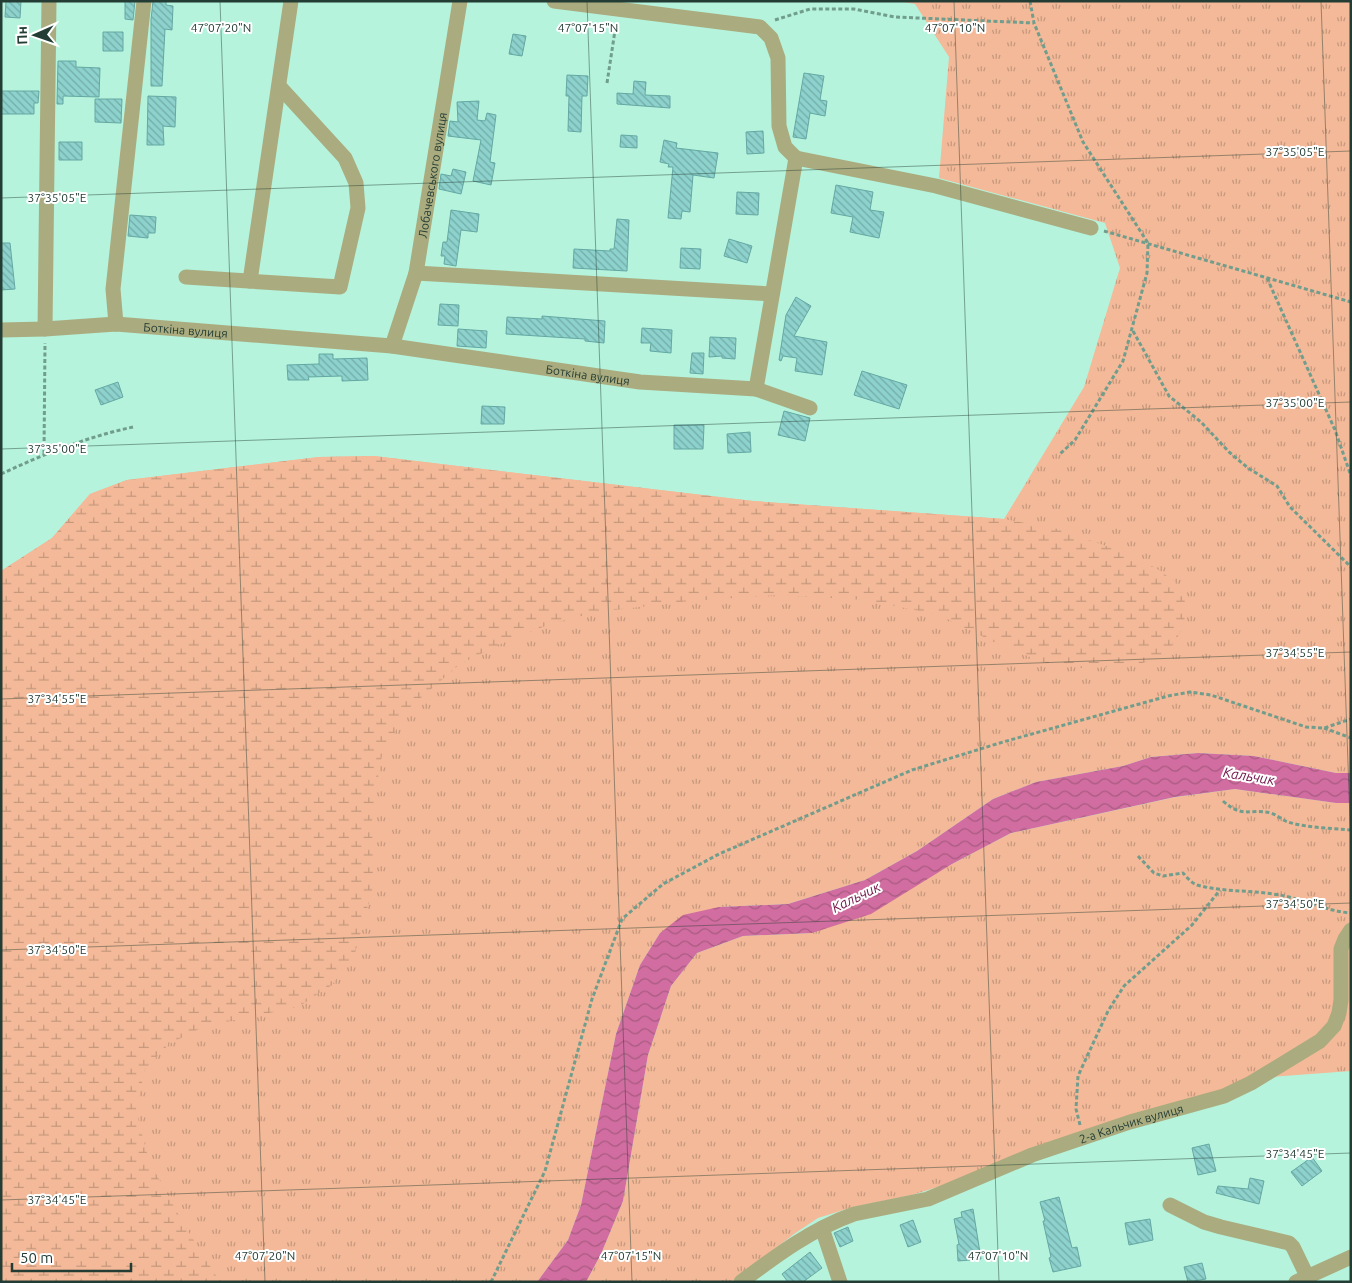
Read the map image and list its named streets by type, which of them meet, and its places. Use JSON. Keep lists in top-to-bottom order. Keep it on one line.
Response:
{"streets":{"street":["Лобачевського вулиця","Боткіна вулиця","2-а Кальчик вулиця"]},"crossings":[["Лобачевського вулиця","Боткіна вулиця"]],"water":["Кальчик"],"scale_bar":"50 m","north":"left","coordinates":["47°07'20\"N","47°07'15\"N","47°07'10\"N","37°35'05\"E","37°35'00\"E","37°34'55\"E","37°34'50\"E","37°34'45\"E"]}
